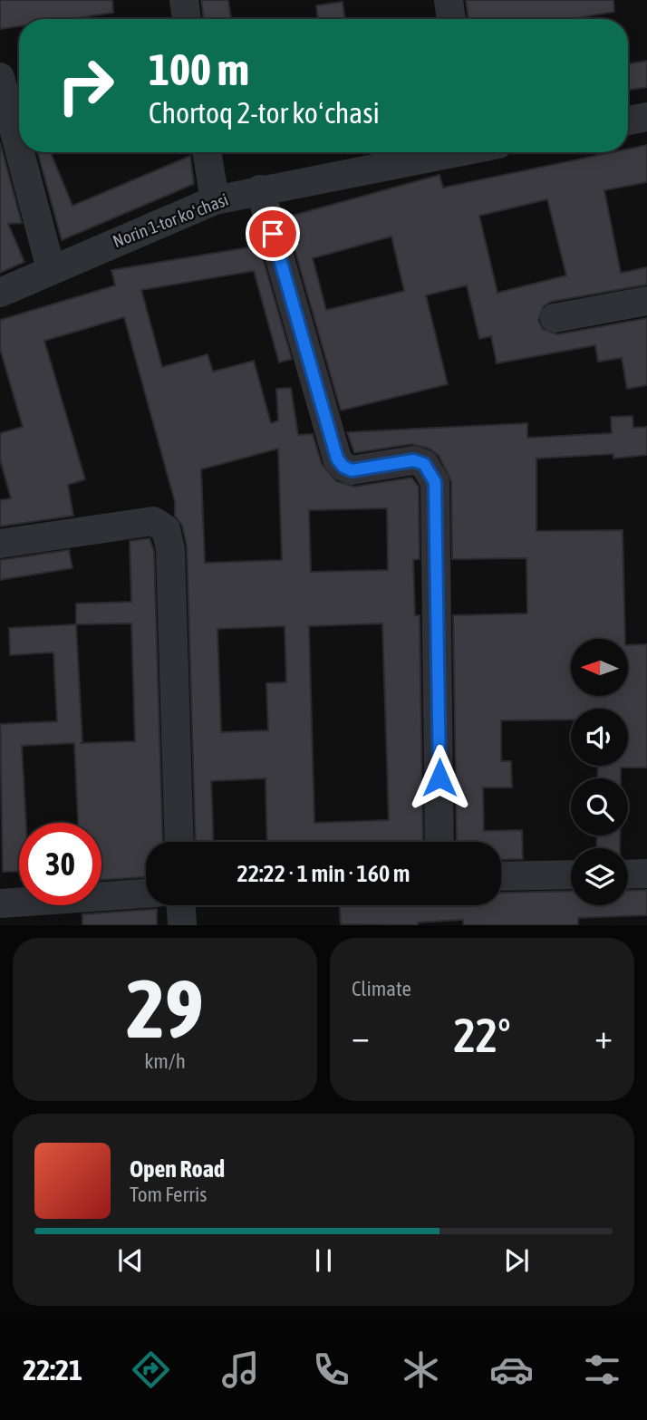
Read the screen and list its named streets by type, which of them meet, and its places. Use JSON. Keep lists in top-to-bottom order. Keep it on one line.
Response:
{"streets":{"street":["Norin 1-tor koʻchasi"]},"north":"left","page":{"turn":["100 m","Chortoq 2-tor koʻchasi"],"limit":"30","trip":"22:22 · 1 min · 160 m","tile":[["29","km/h"],"Climate"],"heat":["−","22°","+"],"song":["Open Road","Tom Ferris"],"tabs":"22:21"}}
